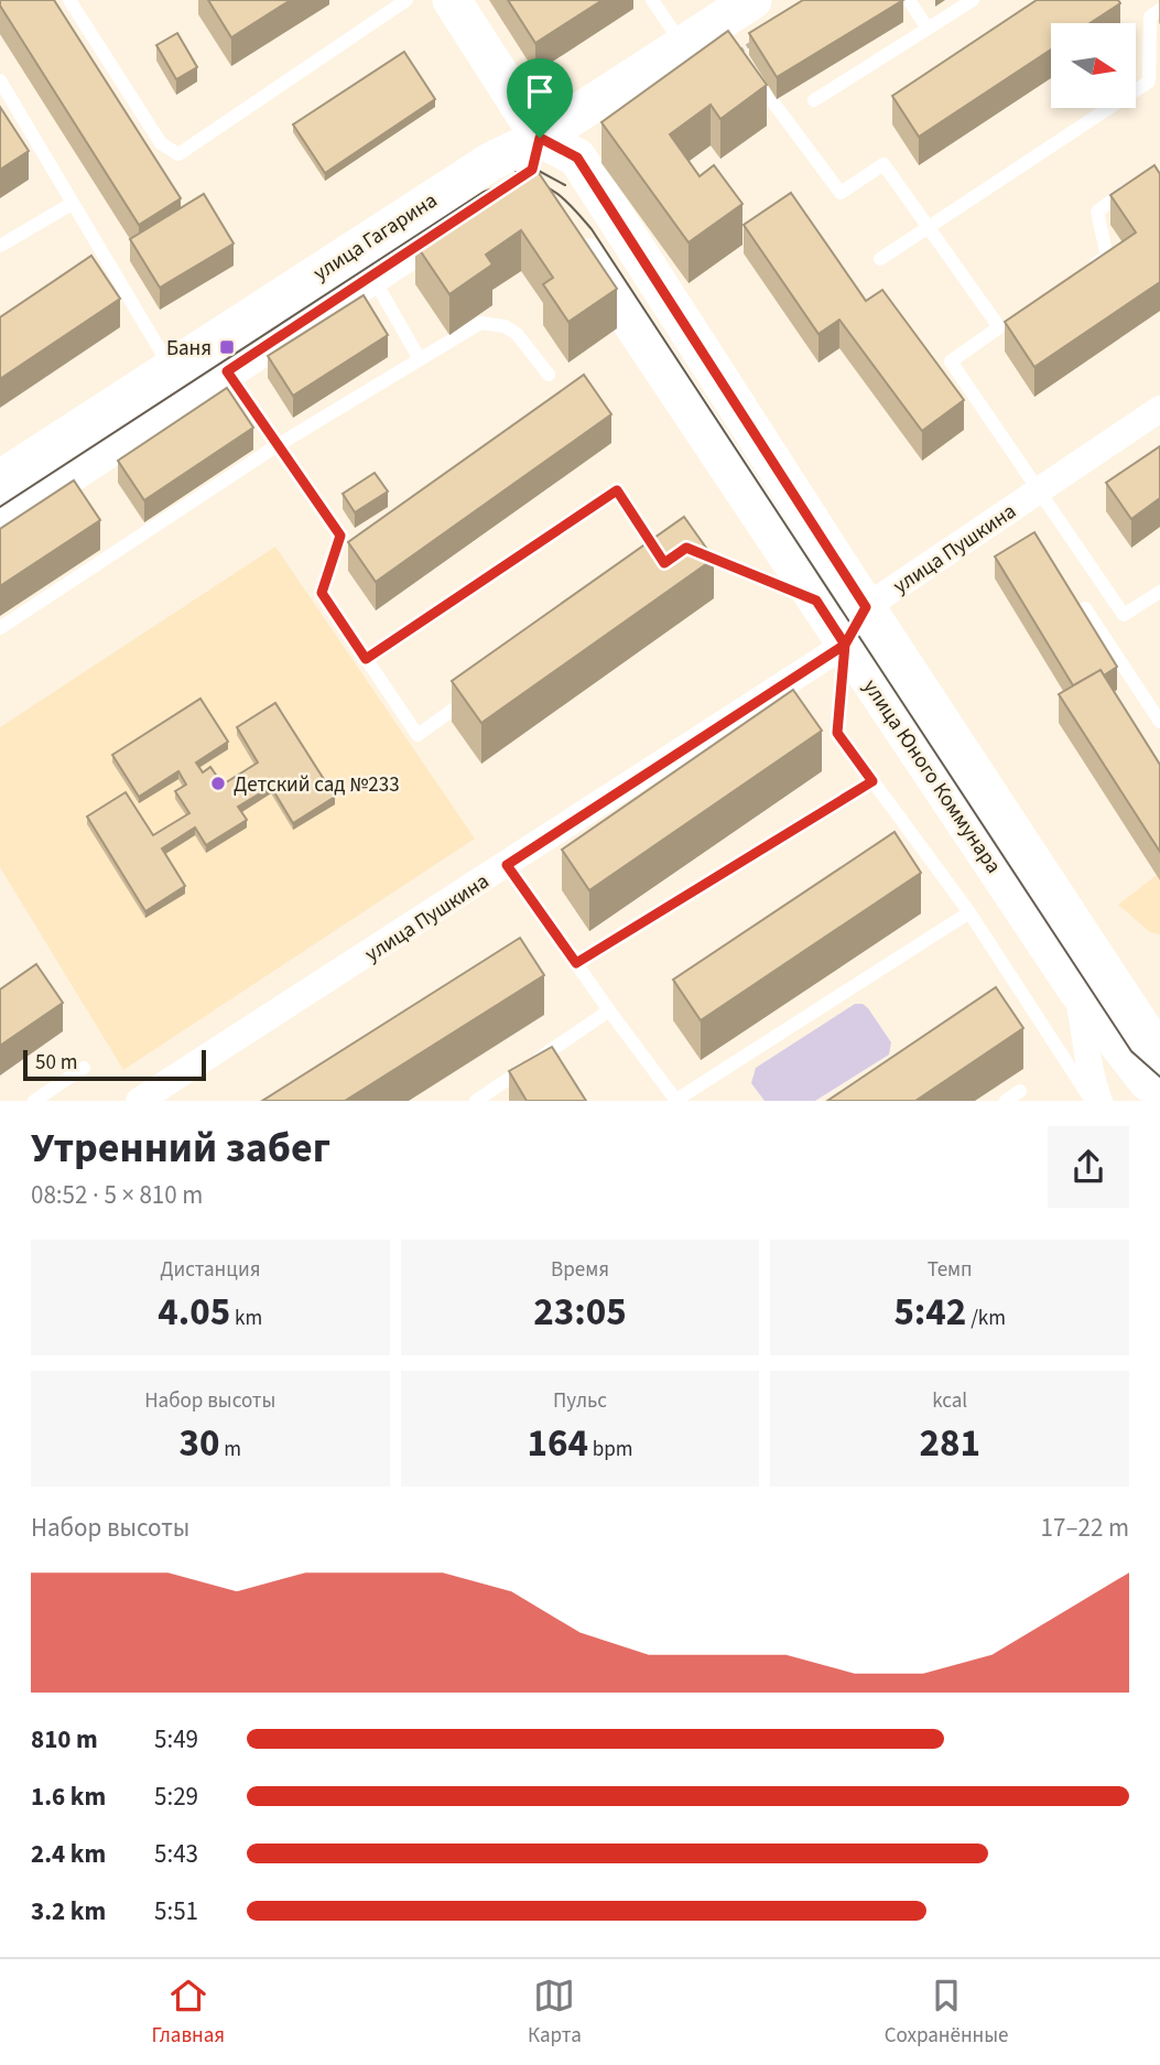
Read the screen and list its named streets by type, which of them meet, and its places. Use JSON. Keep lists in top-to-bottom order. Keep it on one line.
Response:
{"streets":{"street":["улица Гагарина","улица Пушкина","улица Юного Коммунара"]},"crossings":[["улица Гагарина","улица Юного Коммунара"],["улица Пушкина","улица Юного Коммунара"]],"places":{"transit":["Баня"],"other":["Детский сад №233"]},"scale_bar":"50 m","north":"right","page":{"scale":"50 m","heading":["Утренний забег","08:52 · 5 × 810 m"],"stats":[["Дистанция","4.05 km"],["Время","23:05"],["Темп","5:42 /km"],["Набор высоты","30 m"],["Пульс","164 bpm"],["kcal","281"]],"chart":["Набор высоты","17–22 m"],"list":[{"name":"810 m","note":"5:49"},{"name":"1.6 km","note":"5:29"},{"name":"2.4 km","note":"5:43"},{"name":"3.2 km","note":"5:51"}],"tabs":["Главная","Карта","Сохранённые"]}}
